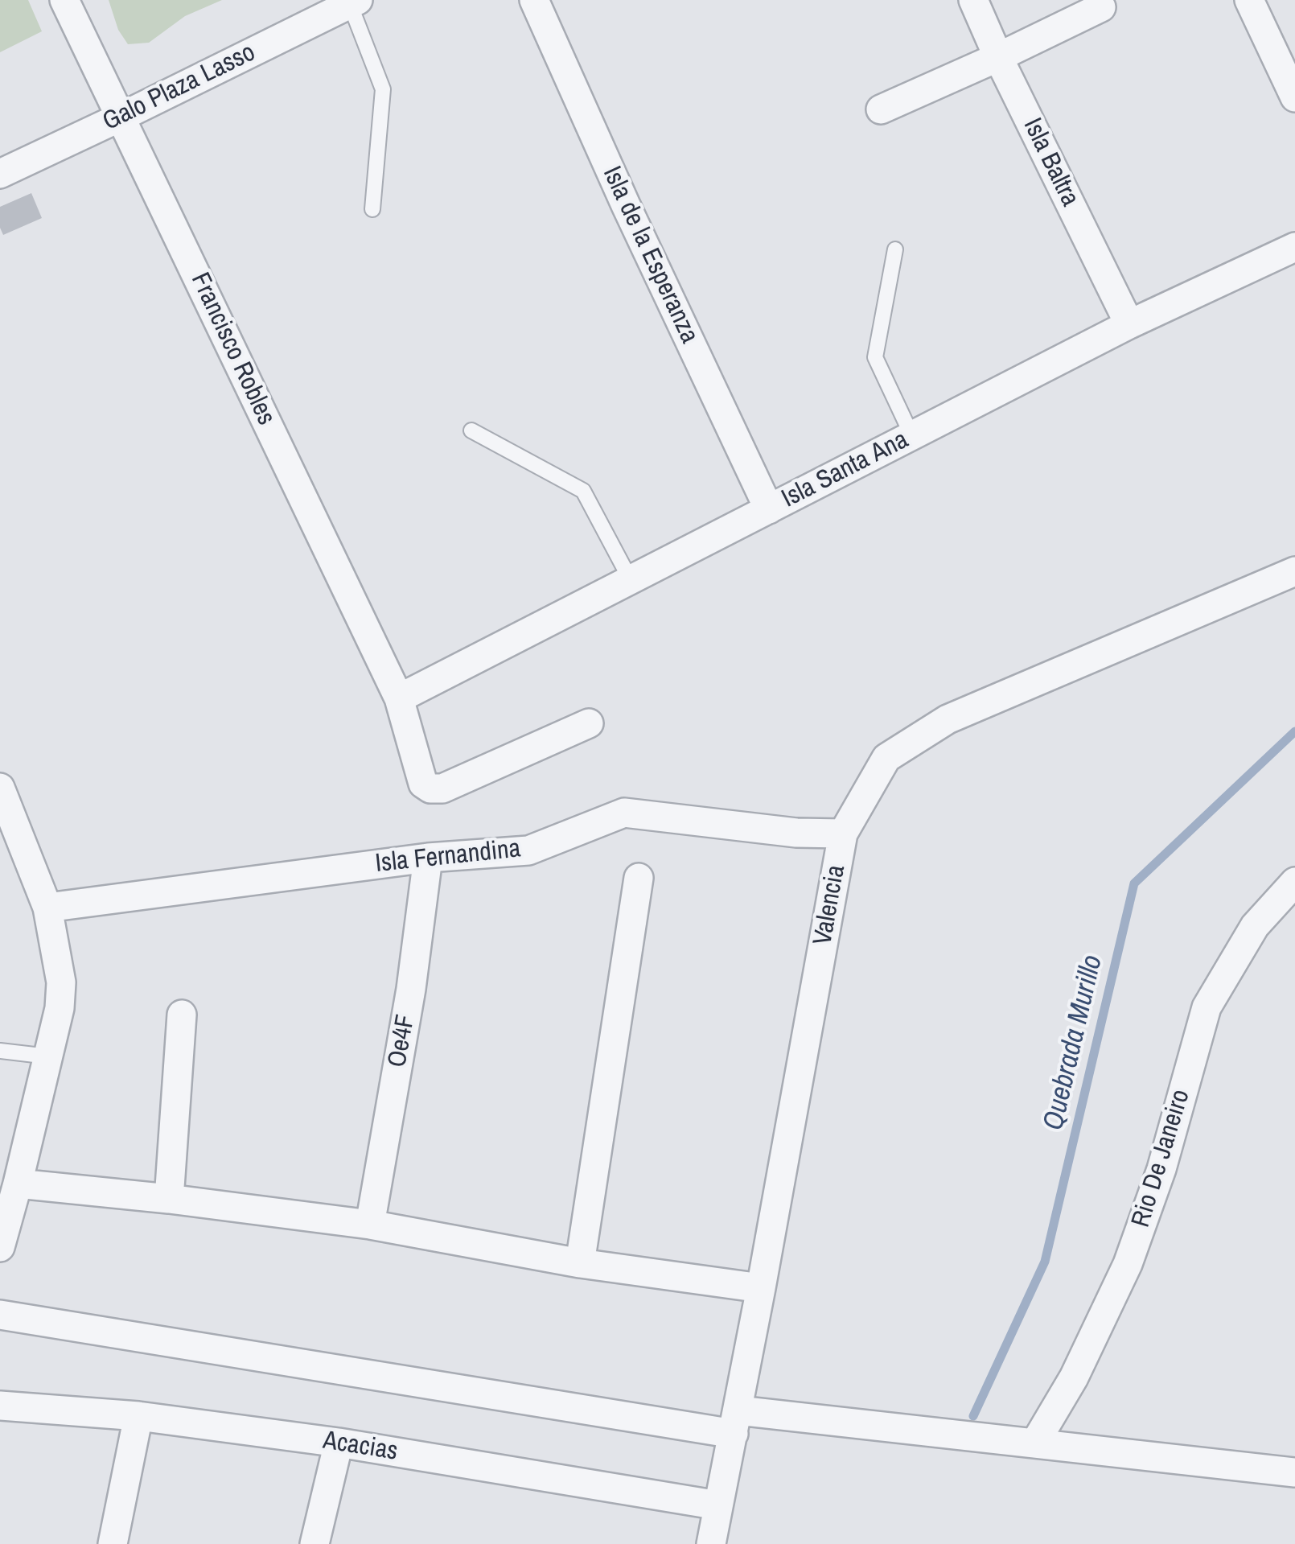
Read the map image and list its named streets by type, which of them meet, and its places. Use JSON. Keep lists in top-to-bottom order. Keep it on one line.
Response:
{"streets":{"street":["Galo Plaza Lasso","Isla Baltra","Isla de la Esperanza","Francisco Robles","Isla Santa Ana","Isla Fernandina","Valencia","Oe4F","Rio De Janeiro","Acacias"]},"crossings":[["Galo Plaza Lasso","Francisco Robles"],["Isla Baltra","Isla Santa Ana"],["Isla de la Esperanza","Isla Santa Ana"],["Francisco Robles","Isla Santa Ana"],["Isla Fernandina","Valencia"],["Isla Fernandina","Oe4F"],["Valencia","Acacias"]],"water":["Quebrada Murillo"]}
